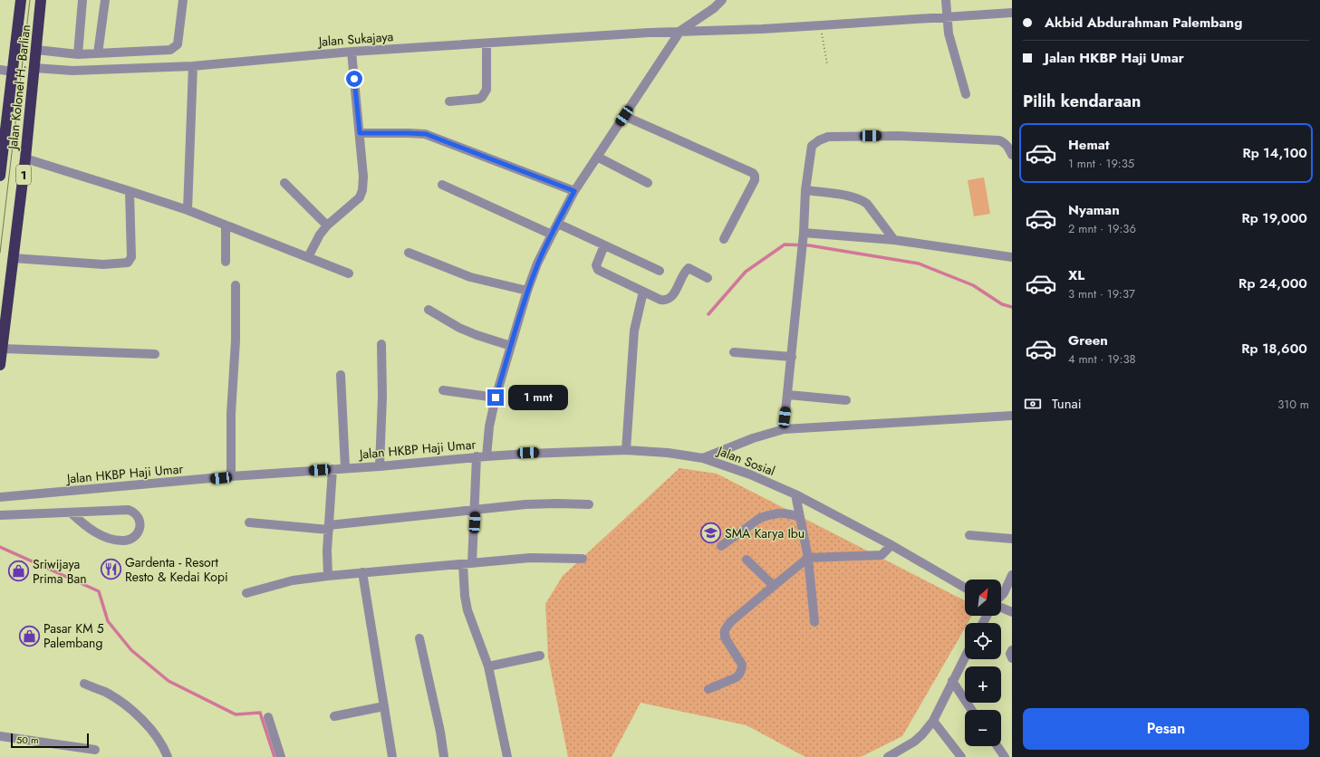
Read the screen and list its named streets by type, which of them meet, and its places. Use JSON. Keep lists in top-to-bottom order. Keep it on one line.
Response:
{"streets":{"highway":["Jalan Kolonel H. Barlian","1"],"street":["Jalan Sukajaya","Jalan HKBP Haji Umar","Jalan Sosial"]},"crossings":[["Jalan Sukajaya","Jalan Kolonel H. Barlian"],["Jalan Sukajaya","Jalan HKBP Haji Umar"],["Jalan Kolonel H. Barlian","1"],["Jalan HKBP Haji Umar","Jalan Sosial"]],"places":{"school or university":["SMA Karya Ibu"],"restaurant":["Gardenta - Resort Resto & Kedai Kopi"],"shop":["Sriwijaya Prima Ban","Pasar KM 5 Palembang"]},"scale_bar":"50 m","north":"top right","page":{"banner":["Akbid Abdurahman Palembang","Jalan HKBP Haji Umar"],"heading":"Pilih kendaraan","list":[{"name":"Hemat","note":"1 mnt · 19:35","value":"Rp 14,100"},{"name":"Nyaman","note":"2 mnt · 19:36","value":"Rp 19,000"},{"name":"XL","note":"3 mnt · 19:37","value":"Rp 24,000"},{"name":"Green","note":"4 mnt · 19:38","value":"Rp 18,600"}],"pay":["Tunai","310 m"],"bubble":"1 mnt","map_buttons":["+","−"],"buttons":"Pesan","scale":"50 m"}}
